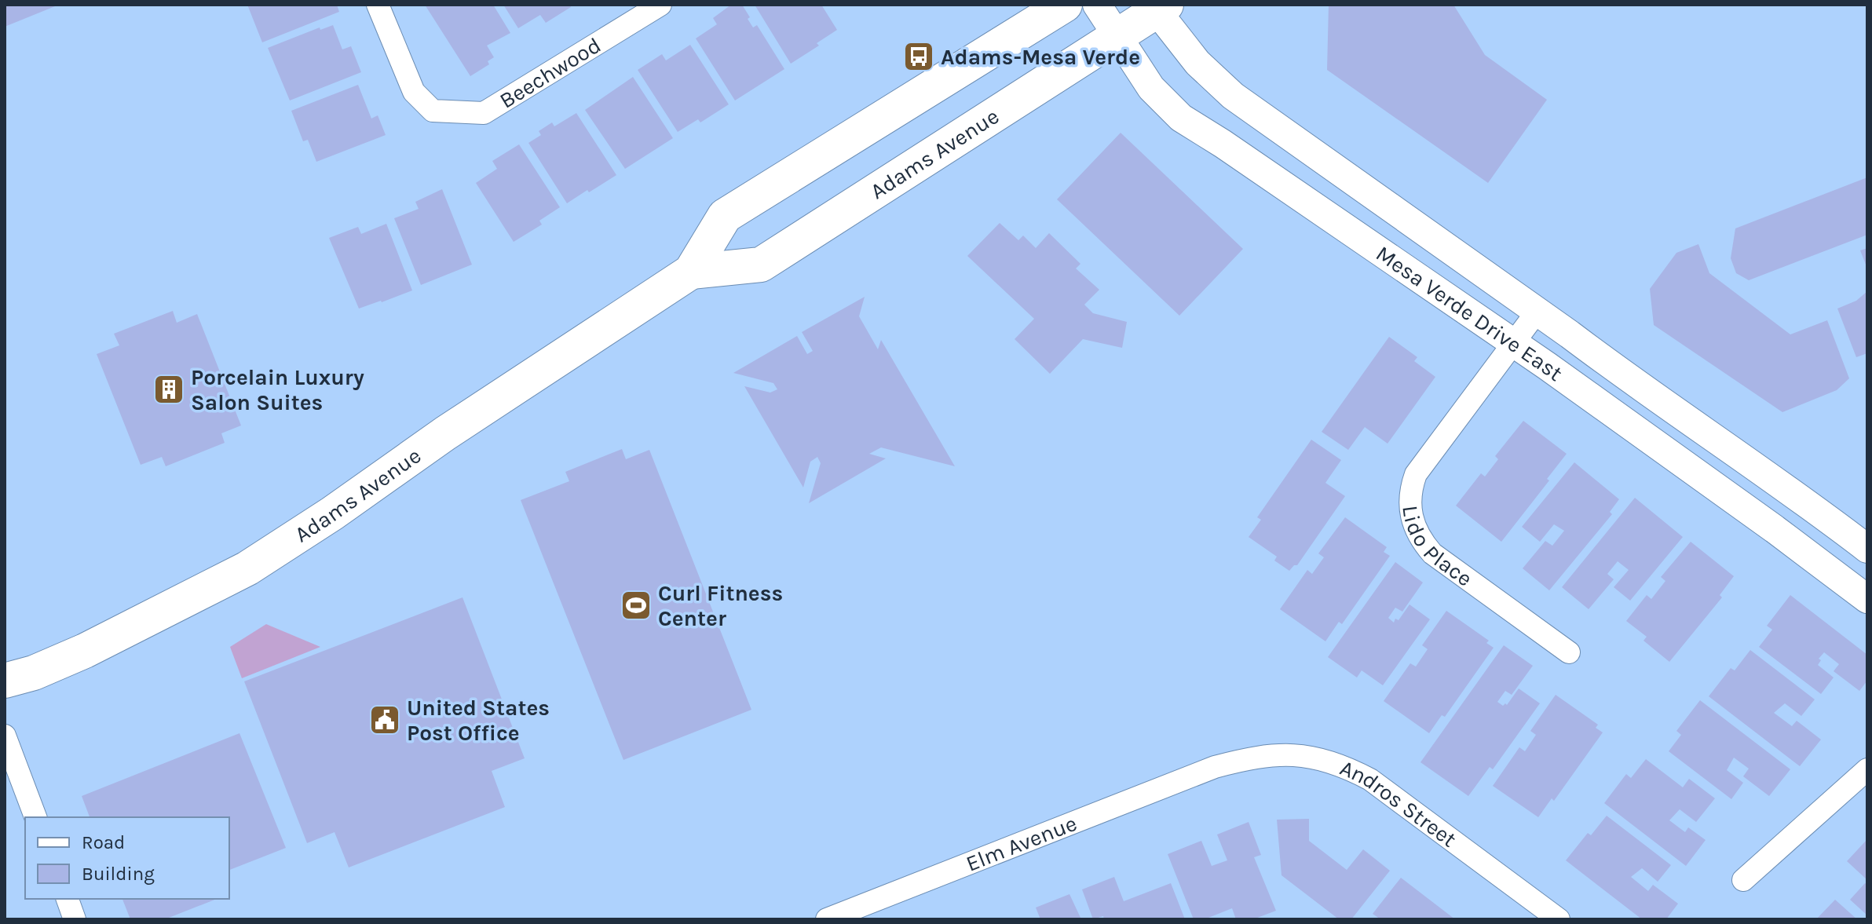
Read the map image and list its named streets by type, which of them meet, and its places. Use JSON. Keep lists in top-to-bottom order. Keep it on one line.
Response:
{"streets":{"main road":["Adams Avenue"],"street":["Beechwood","Mesa Verde Drive East","Lido Place","Andros Street","Elm Avenue"]},"crossings":[["Adams Avenue","Mesa Verde Drive East"],["Mesa Verde Drive East","Lido Place"],["Andros Street","Elm Avenue"]],"places":{"bus stop":["Adams-Mesa Verde"],"building":["Porcelain Luxury Salon Suites"],"sports":["Curl Fitness Center"],"public building":["United States Post Office"]},"legend":["Road","Building"]}
